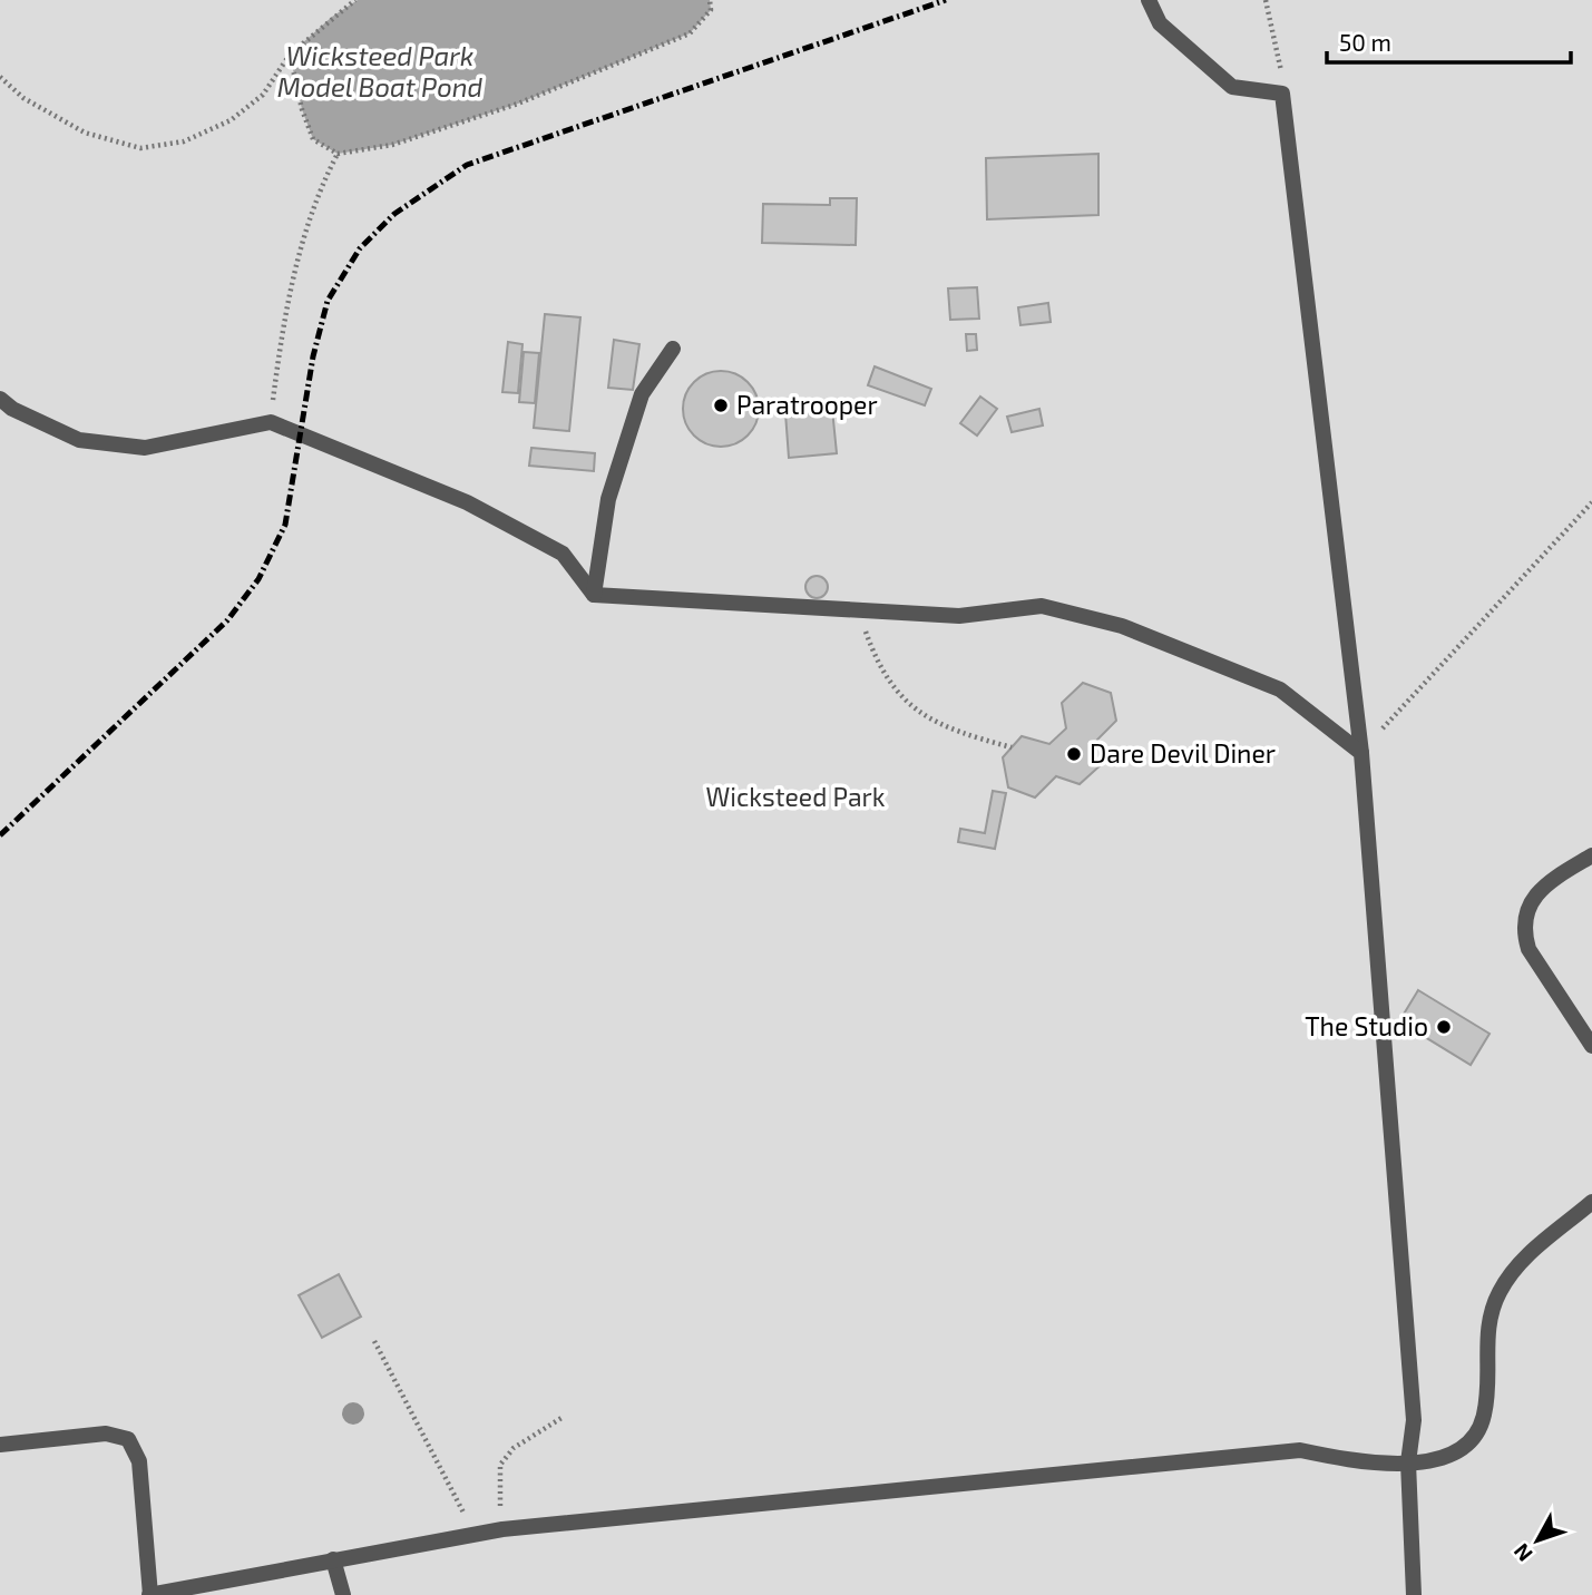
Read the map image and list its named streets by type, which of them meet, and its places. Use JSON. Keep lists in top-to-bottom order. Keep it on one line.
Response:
{"water":["Wicksteed Park Model Boat Pond"],"parks":["Wicksteed Park"],"places":["Paratrooper","Dare Devil Diner","The Studio"],"scale_bar":"50 m","north":"bottom left"}
